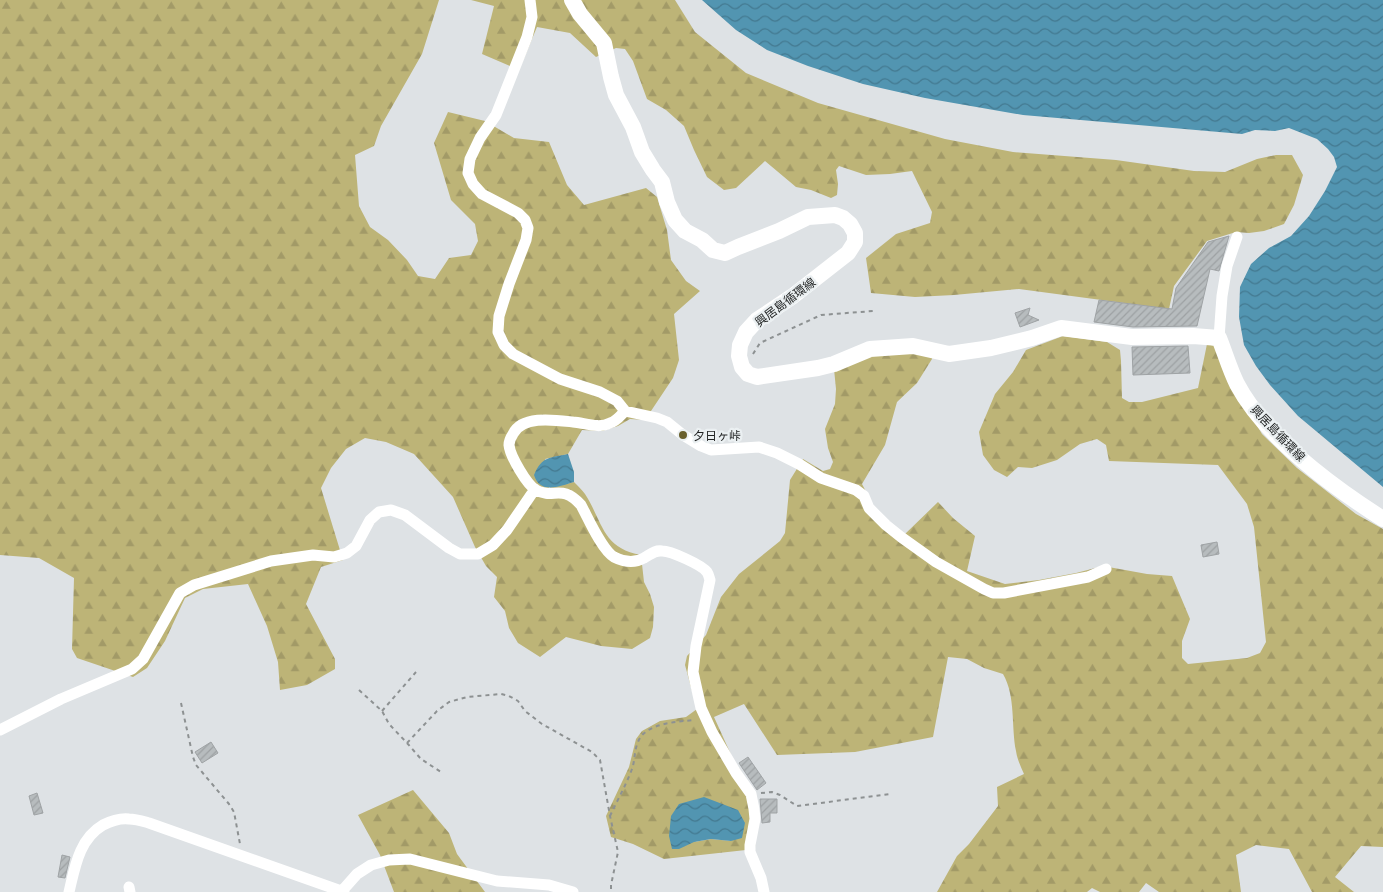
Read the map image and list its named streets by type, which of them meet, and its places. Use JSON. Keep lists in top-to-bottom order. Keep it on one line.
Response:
{"streets":{"main road":["興居島循環線"]},"places":["夕日ヶ峠"]}
